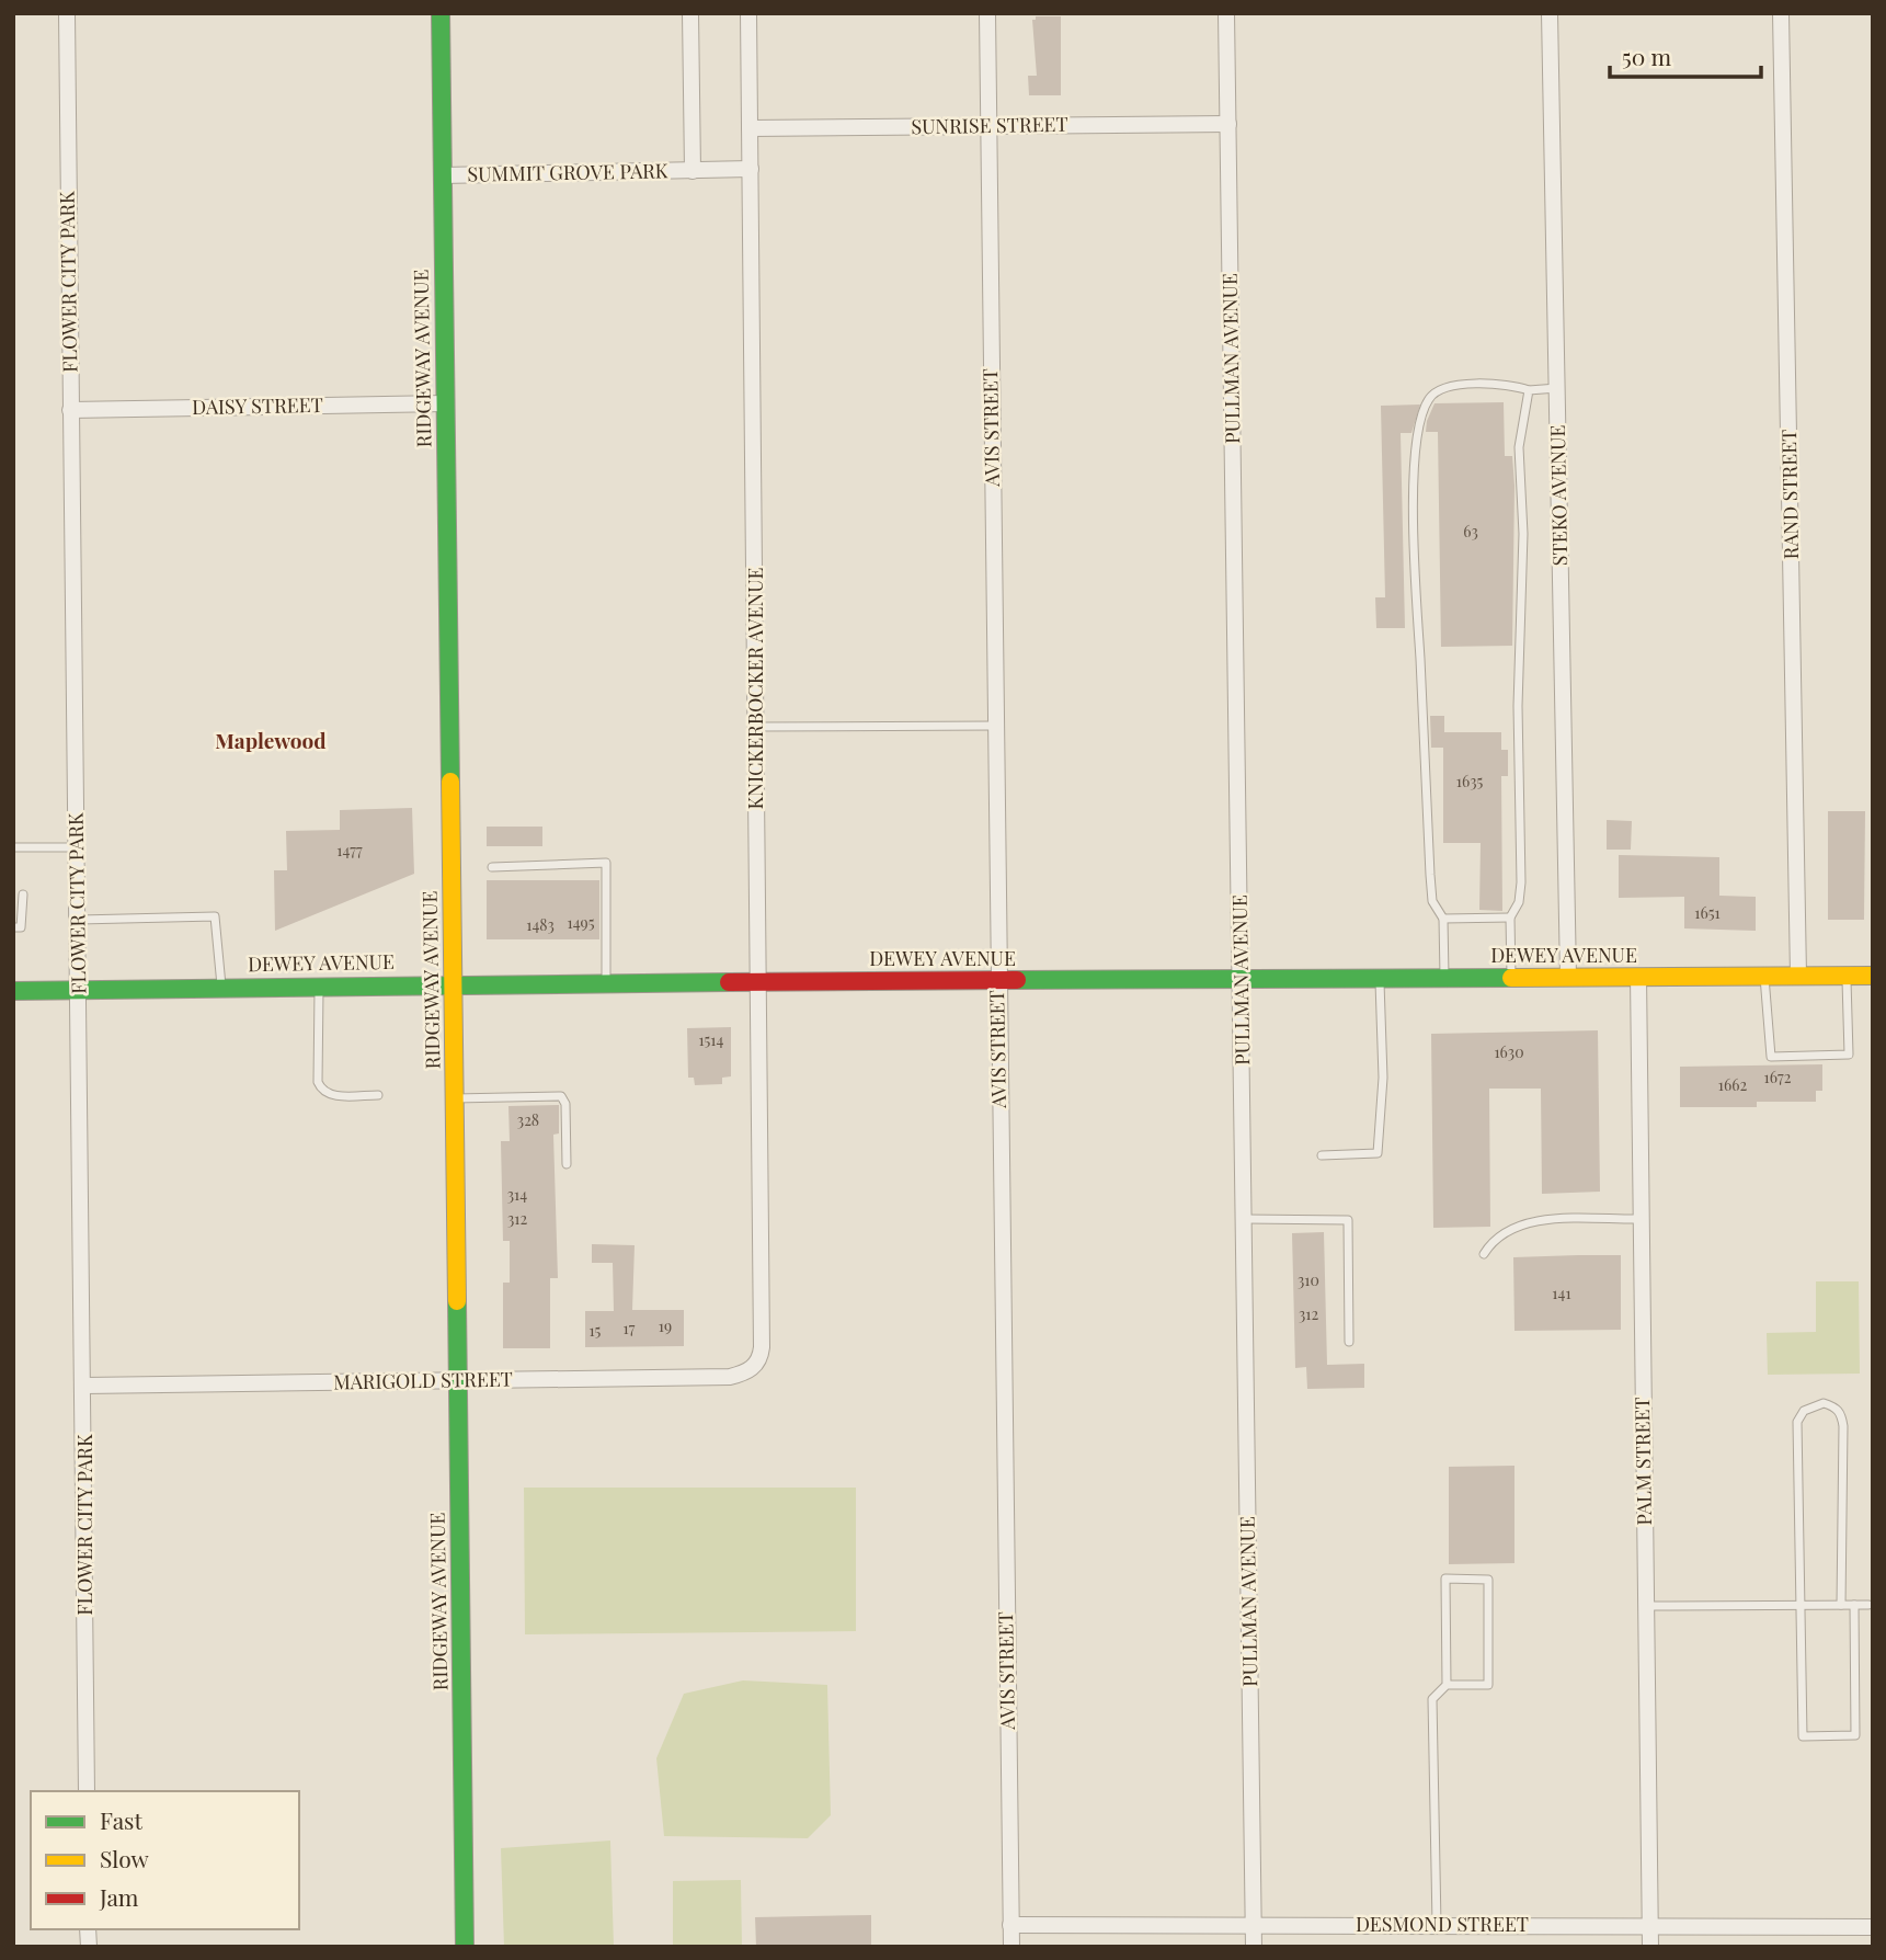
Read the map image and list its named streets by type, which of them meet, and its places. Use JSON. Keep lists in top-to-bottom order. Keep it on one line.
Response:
{"streets":{"street":["SUNRISE STREET","SUMMIT GROVE PARK","FLOWER CITY PARK","RIDGEWAY AVENUE","PULLMAN AVENUE","DAISY STREET","AVIS STREET","RAND STREET","STEKO AVENUE","KNICKERBOCKER AVENUE","DEWEY AVENUE","MARIGOLD STREET","PALM STREET","DESMOND STREET"]},"crossings":[["SUNRISE STREET","PULLMAN AVENUE"],["SUNRISE STREET","AVIS STREET"],["SUNRISE STREET","KNICKERBOCKER AVENUE"],["SUMMIT GROVE PARK","RIDGEWAY AVENUE"],["SUMMIT GROVE PARK","KNICKERBOCKER AVENUE"],["FLOWER CITY PARK","DAISY STREET"],["FLOWER CITY PARK","DEWEY AVENUE"],["FLOWER CITY PARK","MARIGOLD STREET"],["RIDGEWAY AVENUE","DAISY STREET"],["RIDGEWAY AVENUE","DEWEY AVENUE"],["RIDGEWAY AVENUE","MARIGOLD STREET"],["PULLMAN AVENUE","DEWEY AVENUE"],["PULLMAN AVENUE","DESMOND STREET"],["AVIS STREET","DEWEY AVENUE"],["AVIS STREET","DESMOND STREET"],["RAND STREET","DEWEY AVENUE"],["STEKO AVENUE","DEWEY AVENUE"],["KNICKERBOCKER AVENUE","DEWEY AVENUE"],["KNICKERBOCKER AVENUE","MARIGOLD STREET"],["DEWEY AVENUE","PALM STREET"],["PALM STREET","DESMOND STREET"]],"districts":["Maplewood"],"house_numbers":["63","1635","1477","1651","1495","1483","1514","1630","1672","1662","328","314","312","310","141","312","19","17","15"],"legend":["Fast","Slow","Jam"],"scale_bar":"50 m"}
